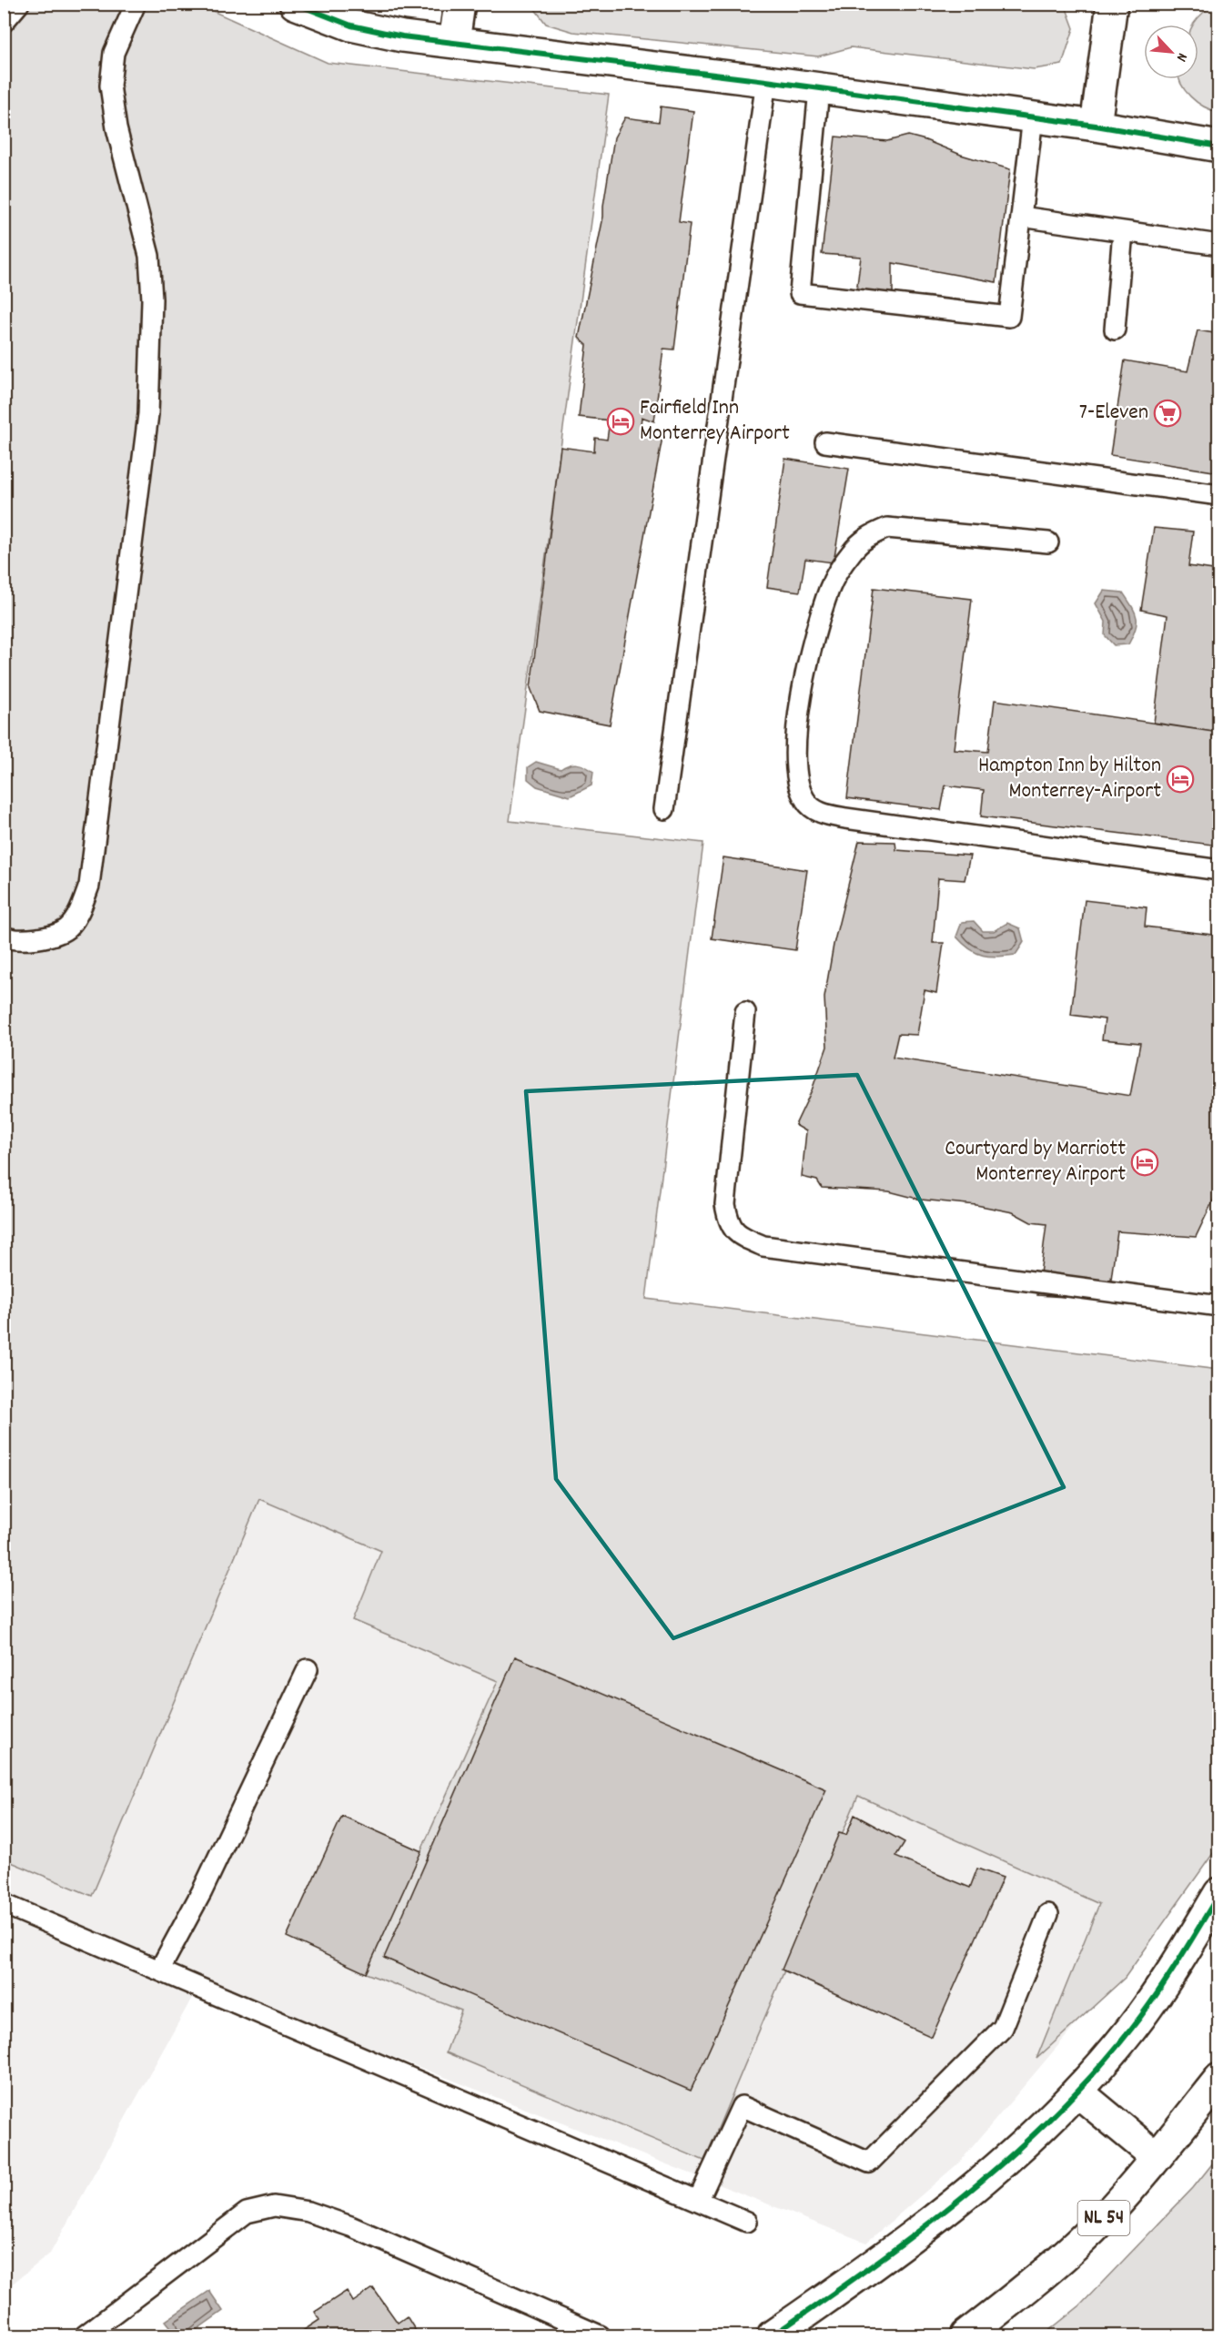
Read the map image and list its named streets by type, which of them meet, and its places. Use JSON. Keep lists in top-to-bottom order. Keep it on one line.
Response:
{"streets":{"main road":["NL 54"]},"places":{"supermarket":["7-Eleven"],"hotel":["Fairfield Inn Monterrey Airport","Hampton Inn by Hilton Monterrey-Airport","Courtyard by Marriott Monterrey Airport"]},"north":"bottom right"}
